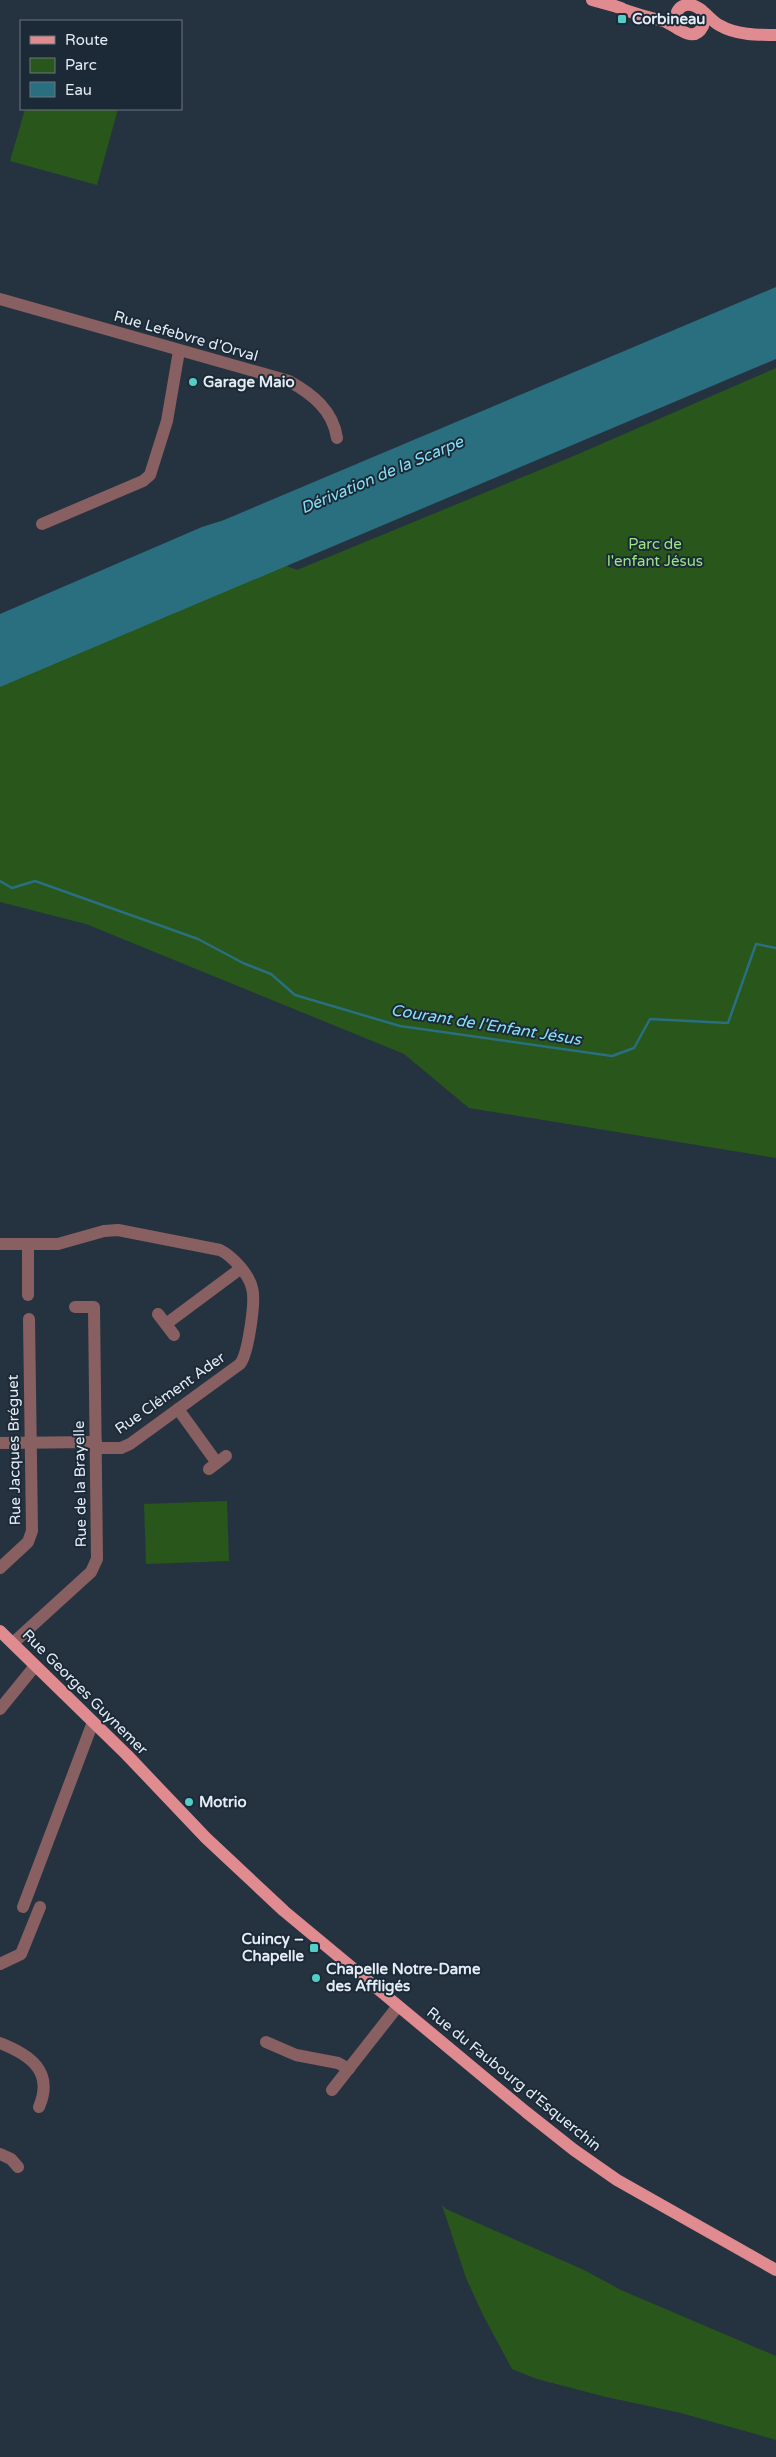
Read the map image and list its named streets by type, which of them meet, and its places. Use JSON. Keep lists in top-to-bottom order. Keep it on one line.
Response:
{"streets":{"main road":["Rue Georges Guynemer","Rue du Faubourg d'Esquerchin"],"street":["Rue Lefebvre d'Orval","Rue Clément Ader","Rue Jacques Bréguet","Rue de la Brayelle"]},"crossings":[["Rue Clément Ader","Rue Jacques Bréguet"],["Rue Clément Ader","Rue de la Brayelle"],["Rue de la Brayelle","Rue Georges Guynemer"],["Rue Georges Guynemer","Rue du Faubourg d'Esquerchin"]],"water":["Dérivation de la Scarpe","Courant de l'Enfant Jésus"],"parks":["Parc de l'enfant Jésus"],"places":{"transit":["Corbineau","Cuincy – Chapelle"],"other":["Garage Maio","Motrio","Chapelle Notre-Dame des Affligés"]},"legend":["Route","Parc","Eau"]}
